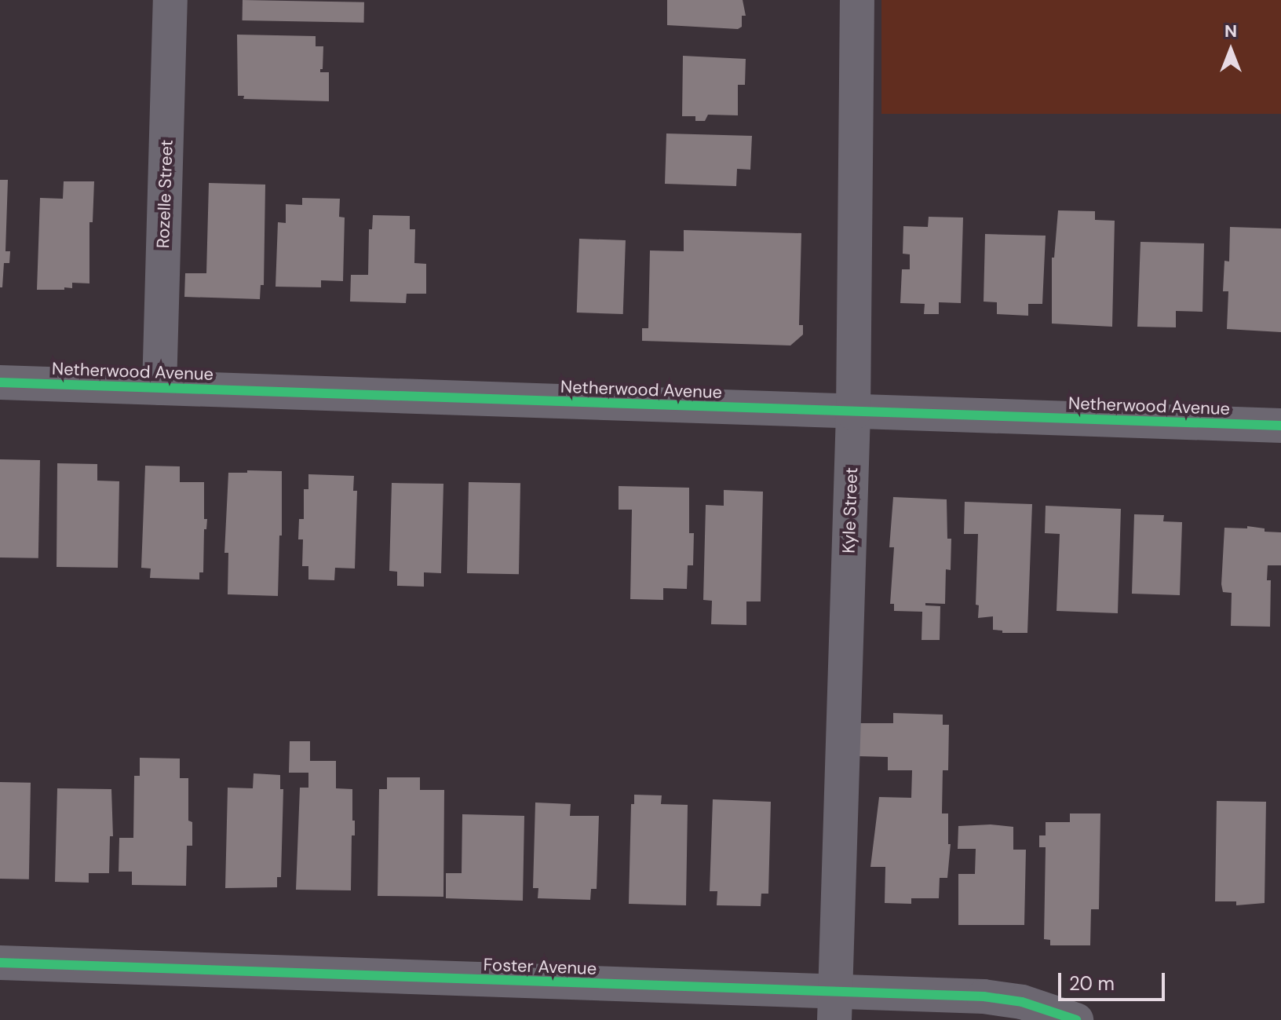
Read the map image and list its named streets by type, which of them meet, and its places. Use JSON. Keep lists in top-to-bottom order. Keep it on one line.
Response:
{"streets":{"street":["Rozelle Street","Netherwood Avenue","Kyle Street","Foster Avenue"]},"crossings":[["Rozelle Street","Netherwood Avenue"],["Netherwood Avenue","Kyle Street"],["Kyle Street","Foster Avenue"]],"scale_bar":"20 m","north":"top"}
